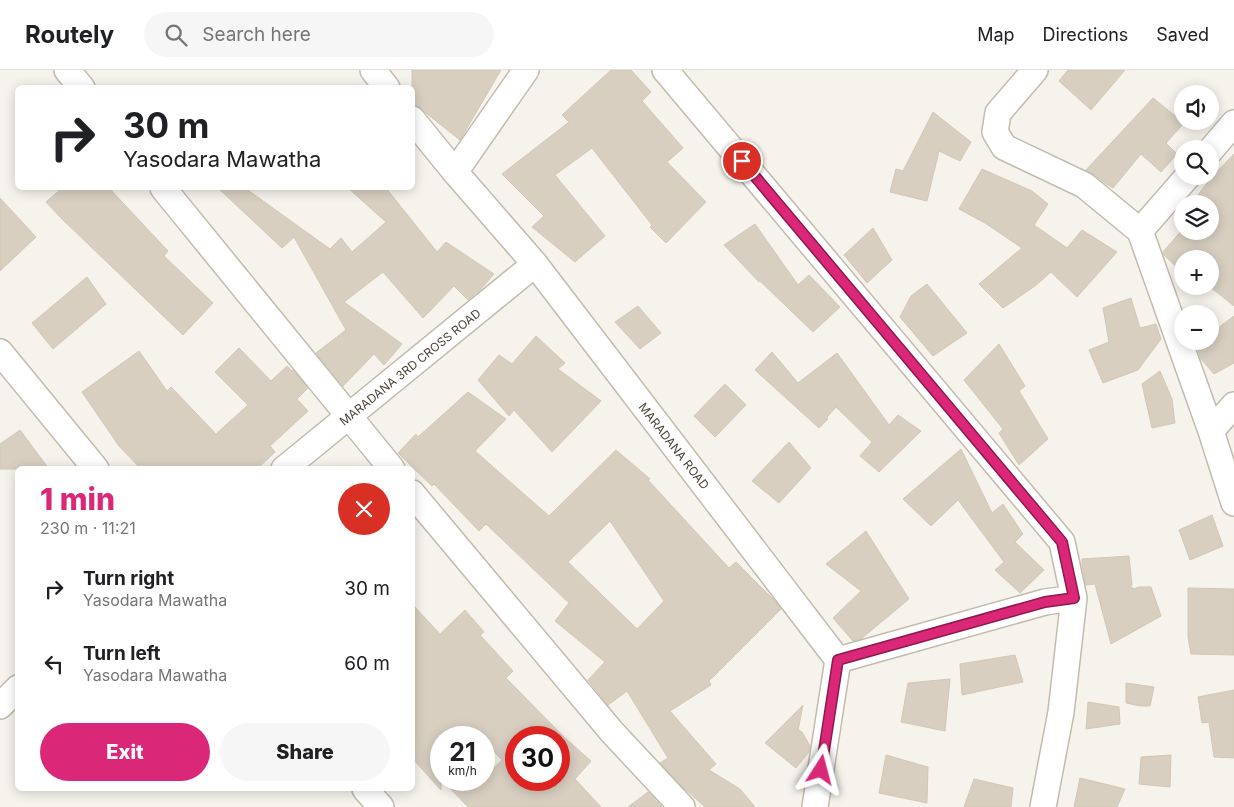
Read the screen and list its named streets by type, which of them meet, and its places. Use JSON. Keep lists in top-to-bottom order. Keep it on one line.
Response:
{"streets":{"street":["MARADANA 3RD CROSS ROAD","MARADANA ROAD"]},"crossings":[["MARADANA 3RD CROSS ROAD","MARADANA ROAD"]],"page":{"header":"Routely","search":"Search here","nav":["Map","Directions","Saved"],"map_buttons":["+","−"],"turn":["30 m","Yasodara Mawatha"],"heading":["1 min","230 m · 11:21"],"list":[{"name":"Turn right","note":"Yasodara Mawatha","value":"30 m"},{"name":"Turn left","note":"Yasodara Mawatha","value":"60 m"}],"buttons":["Exit","Share"],"speed":"21 km/h","limit":"30"}}
